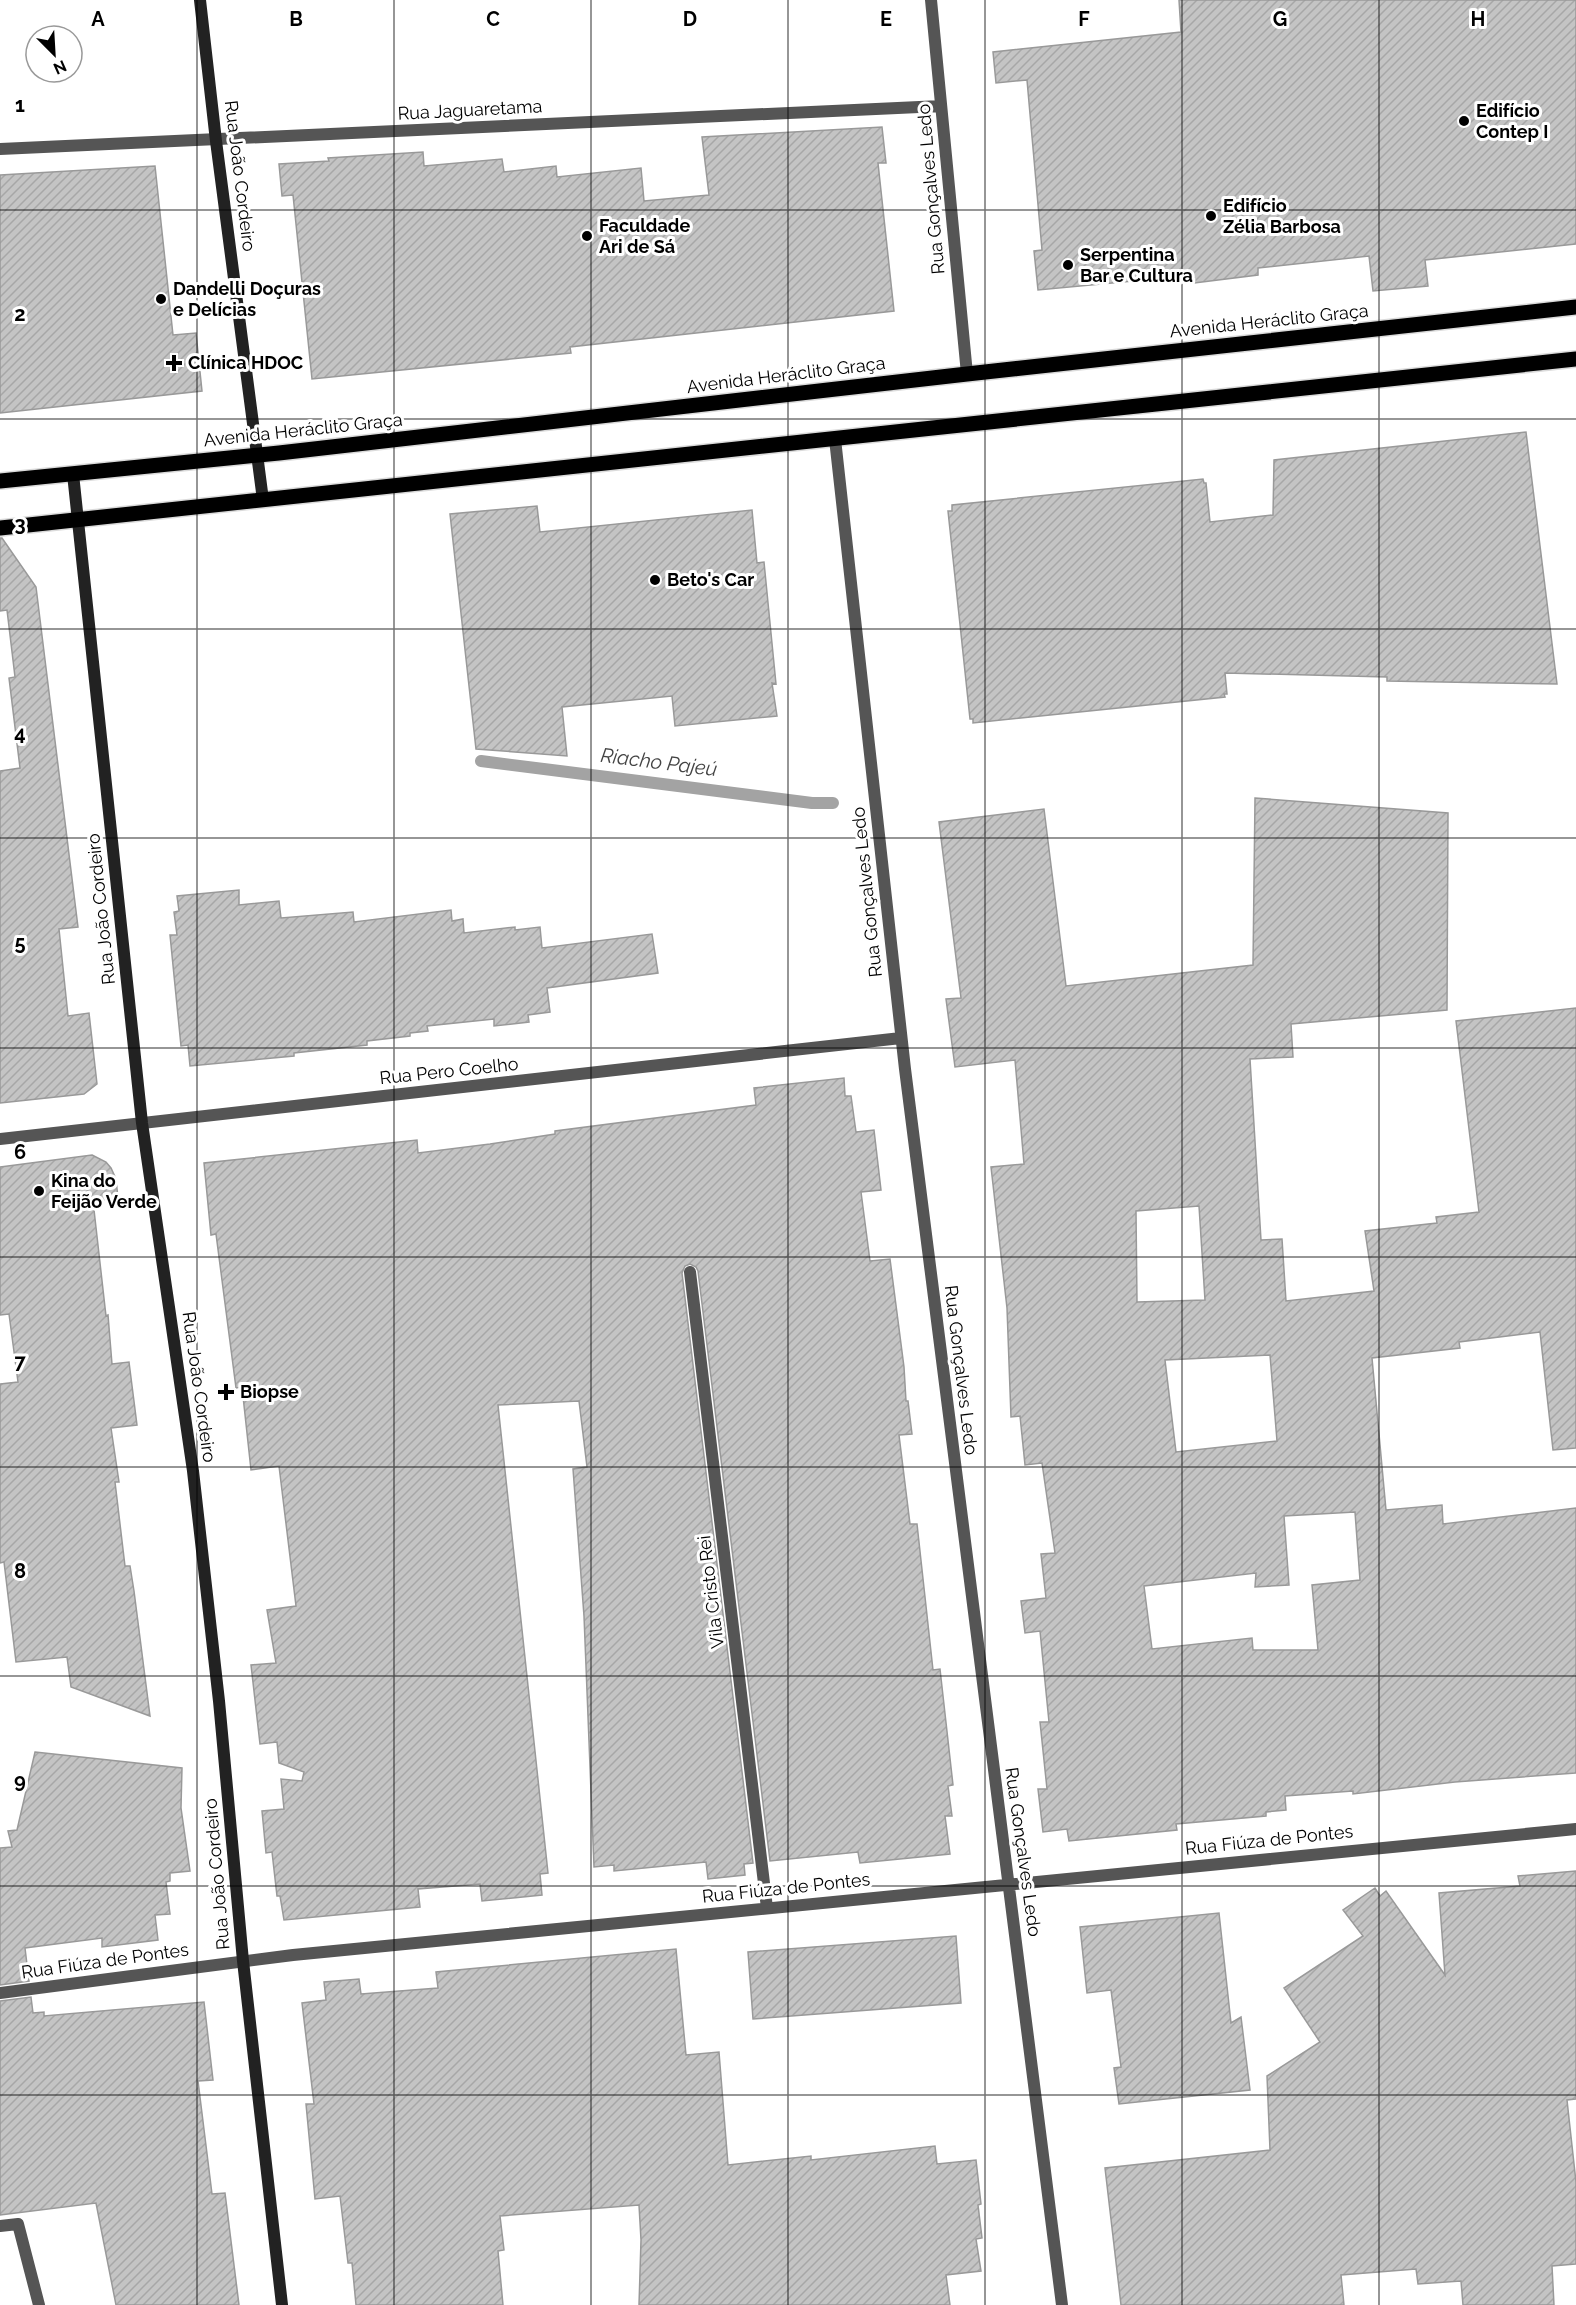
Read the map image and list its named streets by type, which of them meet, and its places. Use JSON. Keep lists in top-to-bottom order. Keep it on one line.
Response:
{"streets":{"main road":["Avenida Heráclito Graça"],"street":["Rua Jaguaretama","Rua João Cordeiro","Rua Gonçalves Ledo","Rua Pero Coelho","Vila Cristo Rei","Rua Fiúza de Pontes"]},"crossings":[["Rua Jaguaretama","Rua João Cordeiro"],["Rua Jaguaretama","Rua Gonçalves Ledo"],["Rua João Cordeiro","Avenida Heráclito Graça"],["Rua João Cordeiro","Rua Pero Coelho"],["Rua João Cordeiro","Rua Fiúza de Pontes"],["Rua Gonçalves Ledo","Avenida Heráclito Graça"],["Rua Gonçalves Ledo","Rua Pero Coelho"],["Rua Gonçalves Ledo","Rua Fiúza de Pontes"],["Vila Cristo Rei","Rua Fiúza de Pontes"]],"water":["Riacho Pajeú"],"places":{"other":["Edifício Contep I","Edifício Zélia Barbosa","Faculdade Ari de Sá","Serpentina Bar e Cultura","Dandelli Doçuras e Delícias","Beto's Car","Kina do Feijão Verde"],"health":["Clínica HDOC","Biopse"]},"north":"bottom right","grid":{"columns":["A","B","C","D","E","F","G","H"],"rows":["1","2","3","4","5","6","7","8","9"]}}
